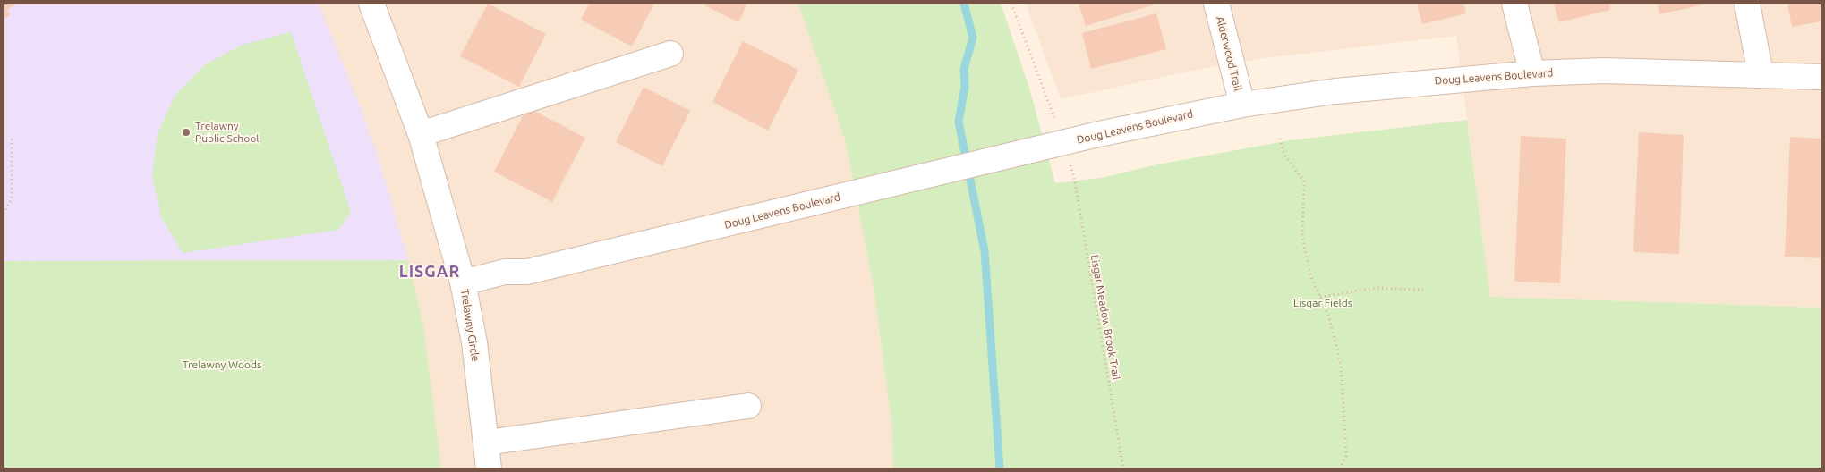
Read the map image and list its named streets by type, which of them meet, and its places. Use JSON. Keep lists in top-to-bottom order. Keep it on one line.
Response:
{"streets":{"street":["Alderwood Trail","Doug Leavens Boulevard","Trelawny Circle"],"path":["Lisgar Meadow Brook Trail"]},"crossings":[["Alderwood Trail","Doug Leavens Boulevard"],["Doug Leavens Boulevard","Trelawny Circle"]],"districts":["LISGAR"],"parks":["Lisgar Fields","Trelawny Woods"],"places":["Trelawny Public School"]}
